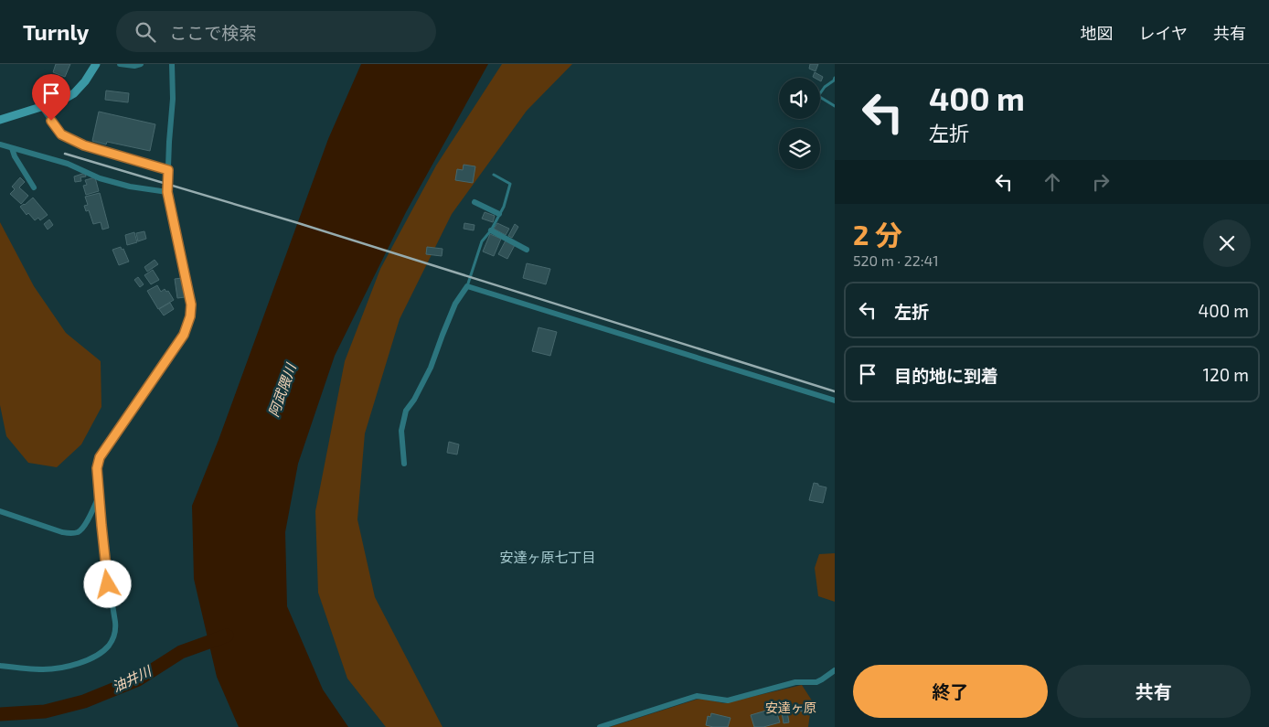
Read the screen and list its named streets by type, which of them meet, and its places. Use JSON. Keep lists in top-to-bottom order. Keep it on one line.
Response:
{"districts":["安達ヶ原七丁目"],"water":["阿武隈川","油井川"],"parks":["安達ヶ原"],"page":{"header":"Turnly","search":"ここで検索","nav":["地図","レイヤ","共有"],"turn":["400 m","左折"],"heading":["2 分","520 m · 22:41"],"list":[{"name":"左折","value":"400 m"},{"name":"目的地に到着","value":"120 m"}],"buttons":["終了","共有"]}}
